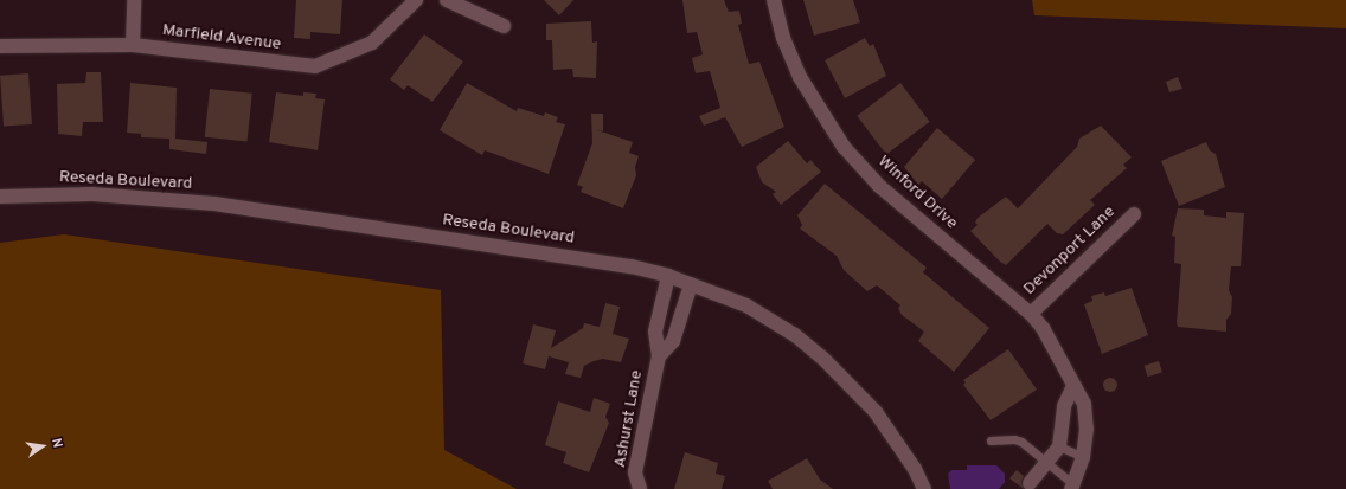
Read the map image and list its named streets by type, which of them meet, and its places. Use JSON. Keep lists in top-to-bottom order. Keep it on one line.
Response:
{"streets":{"street":["Marfield Avenue","Reseda Boulevard","Winford Drive","Devonport Lane","Ashurst Lane"]},"crossings":[["Reseda Boulevard","Ashurst Lane"],["Winford Drive","Devonport Lane"]],"north":"right"}
